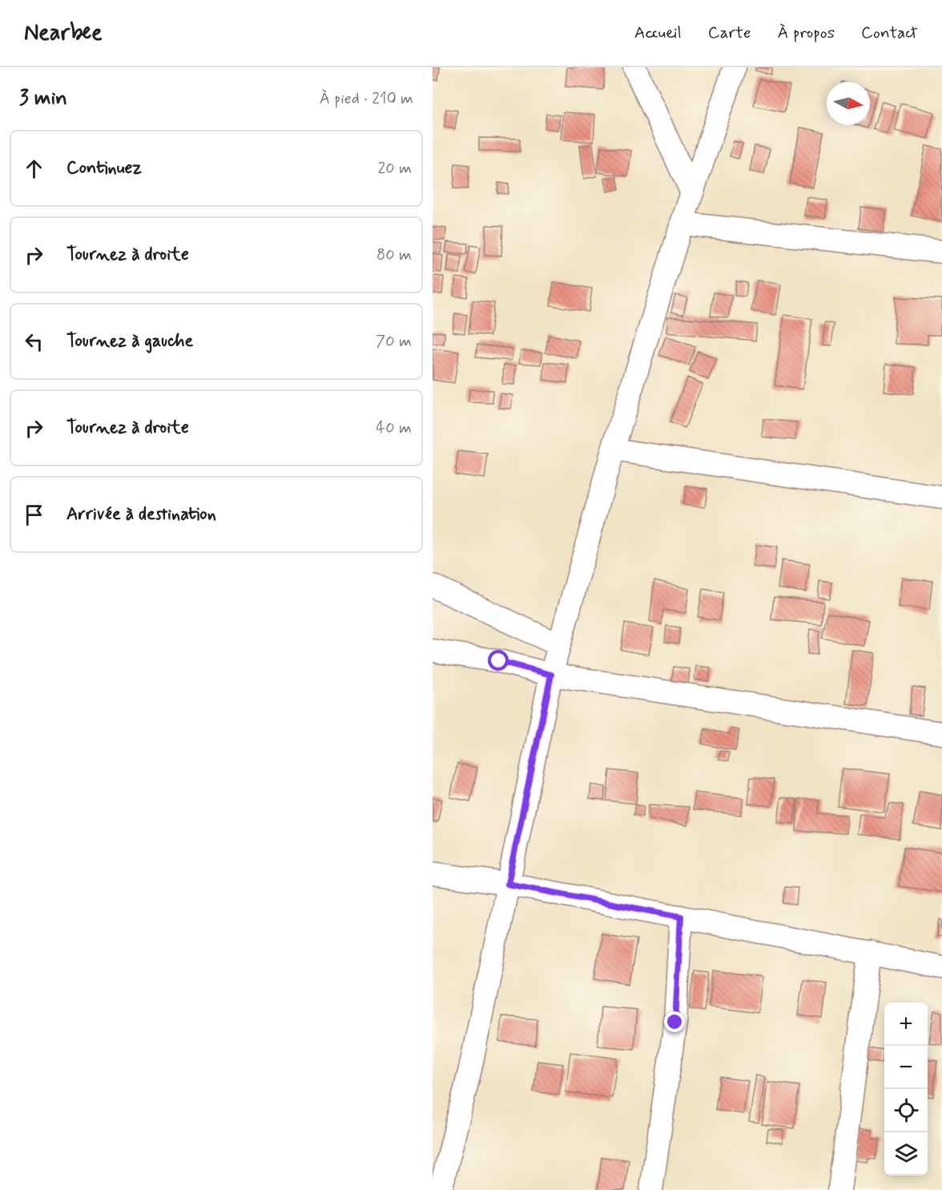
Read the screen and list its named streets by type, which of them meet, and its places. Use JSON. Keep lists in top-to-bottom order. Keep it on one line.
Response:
{"north":"right","page":{"header":"Nearbee","nav":["Accueil","Carte","À propos","Contact"],"heading":["3 min","À pied · 210 m"],"list":[["Continuez","20 m"],["Tournez à droite","80 m"],["Tournez à gauche","70 m"],["Tournez à droite","40 m"],"Arrivée à destination"],"map_buttons":["+","−"]}}
